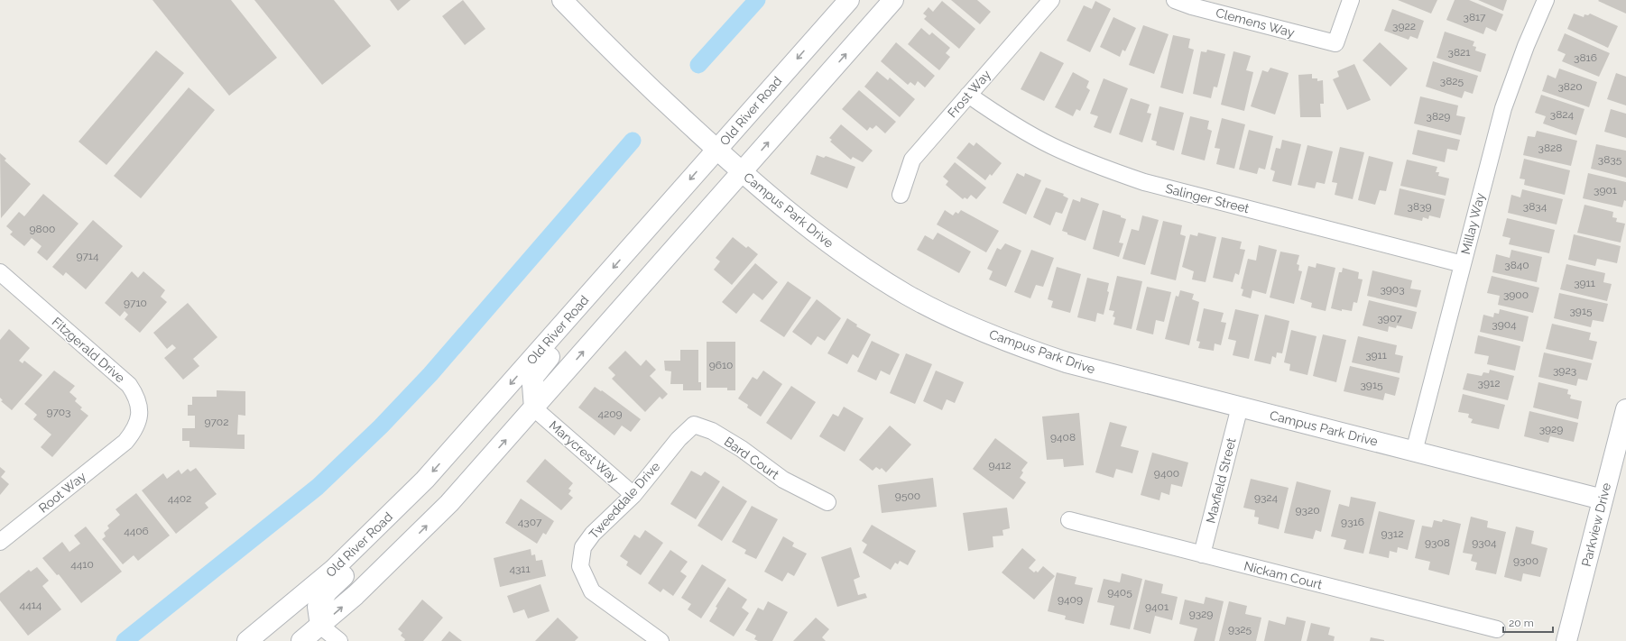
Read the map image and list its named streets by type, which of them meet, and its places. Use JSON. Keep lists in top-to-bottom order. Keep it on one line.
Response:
{"streets":{"main road":["Old River Road","Campus Park Drive","Parkview Drive"],"street":["Clemens Way","Frost Way","Salinger Street","Millay Way","Fitzgerald Drive","Marycrest Way","Bard Court","Maxfield Street","Root Way","Tweeddale Drive","Nickam Court"]},"crossings":[["Frost Way","Salinger Street"],["Old River Road","Campus Park Drive"],["Salinger Street","Millay Way"],["Campus Park Drive","Millay Way"],["Campus Park Drive","Maxfield Street"],["Campus Park Drive","Parkview Drive"],["Fitzgerald Drive","Root Way"],["Marycrest Way","Tweeddale Drive"],["Bard Court","Tweeddale Drive"],["Maxfield Street","Nickam Court"]],"house_numbers":["3817","3922","3821","3816","3825","3820","3824","3829","3828","3835","3901","3839","3834","9800","9714","3840","3911","3903","3900","9710","3915","3907","3904","3911","9610","3923","3912","3915","9703","4209","9702","3929","9408","9412","9400","9500","9324","4402","9320","4307","9316","4406","9312","9308","9304","9300","4410","4311","9405","9409","4414","9401","9329","9325"],"scale_bar":"20 m"}
